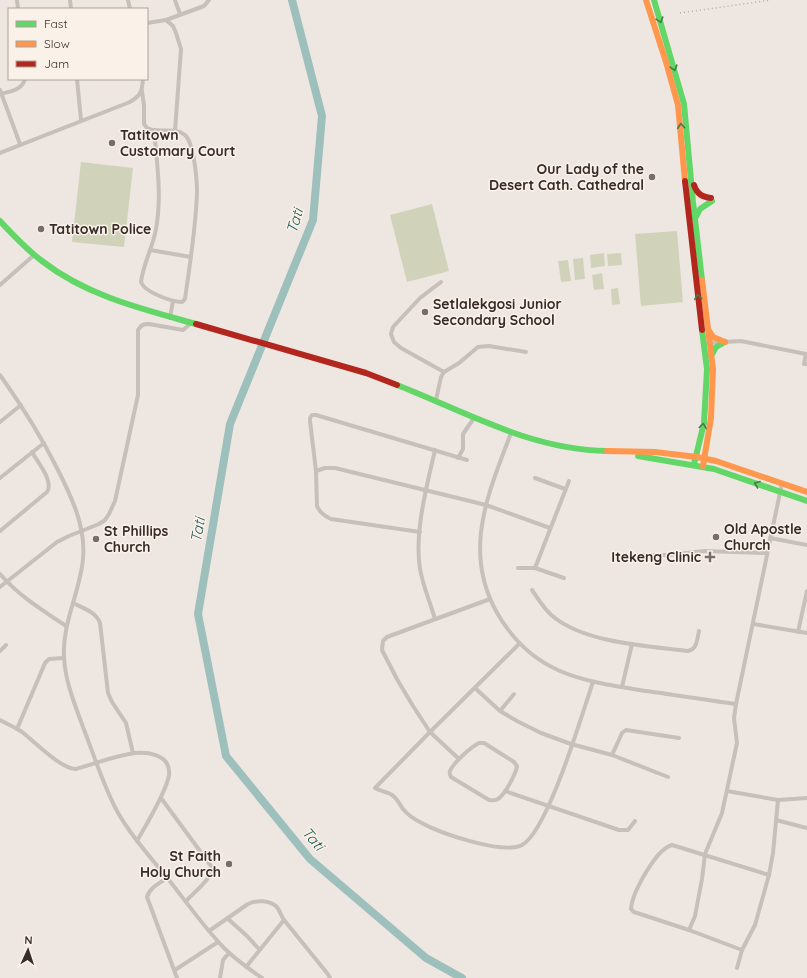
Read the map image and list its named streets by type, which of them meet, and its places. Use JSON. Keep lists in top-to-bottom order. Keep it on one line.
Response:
{"water":["Tati"],"places":{"other":["Tatitown Customary Court","Our Lady of the Desert Cath. Cathedral","Tatitown Police","Setlalekgosi Junior Secondary School","Old Apostle Church","St Phillips Church","St Faith Holy Church"],"health":["Itekeng Clinic"]},"legend":["Fast","Slow","Jam"],"north":"top"}
